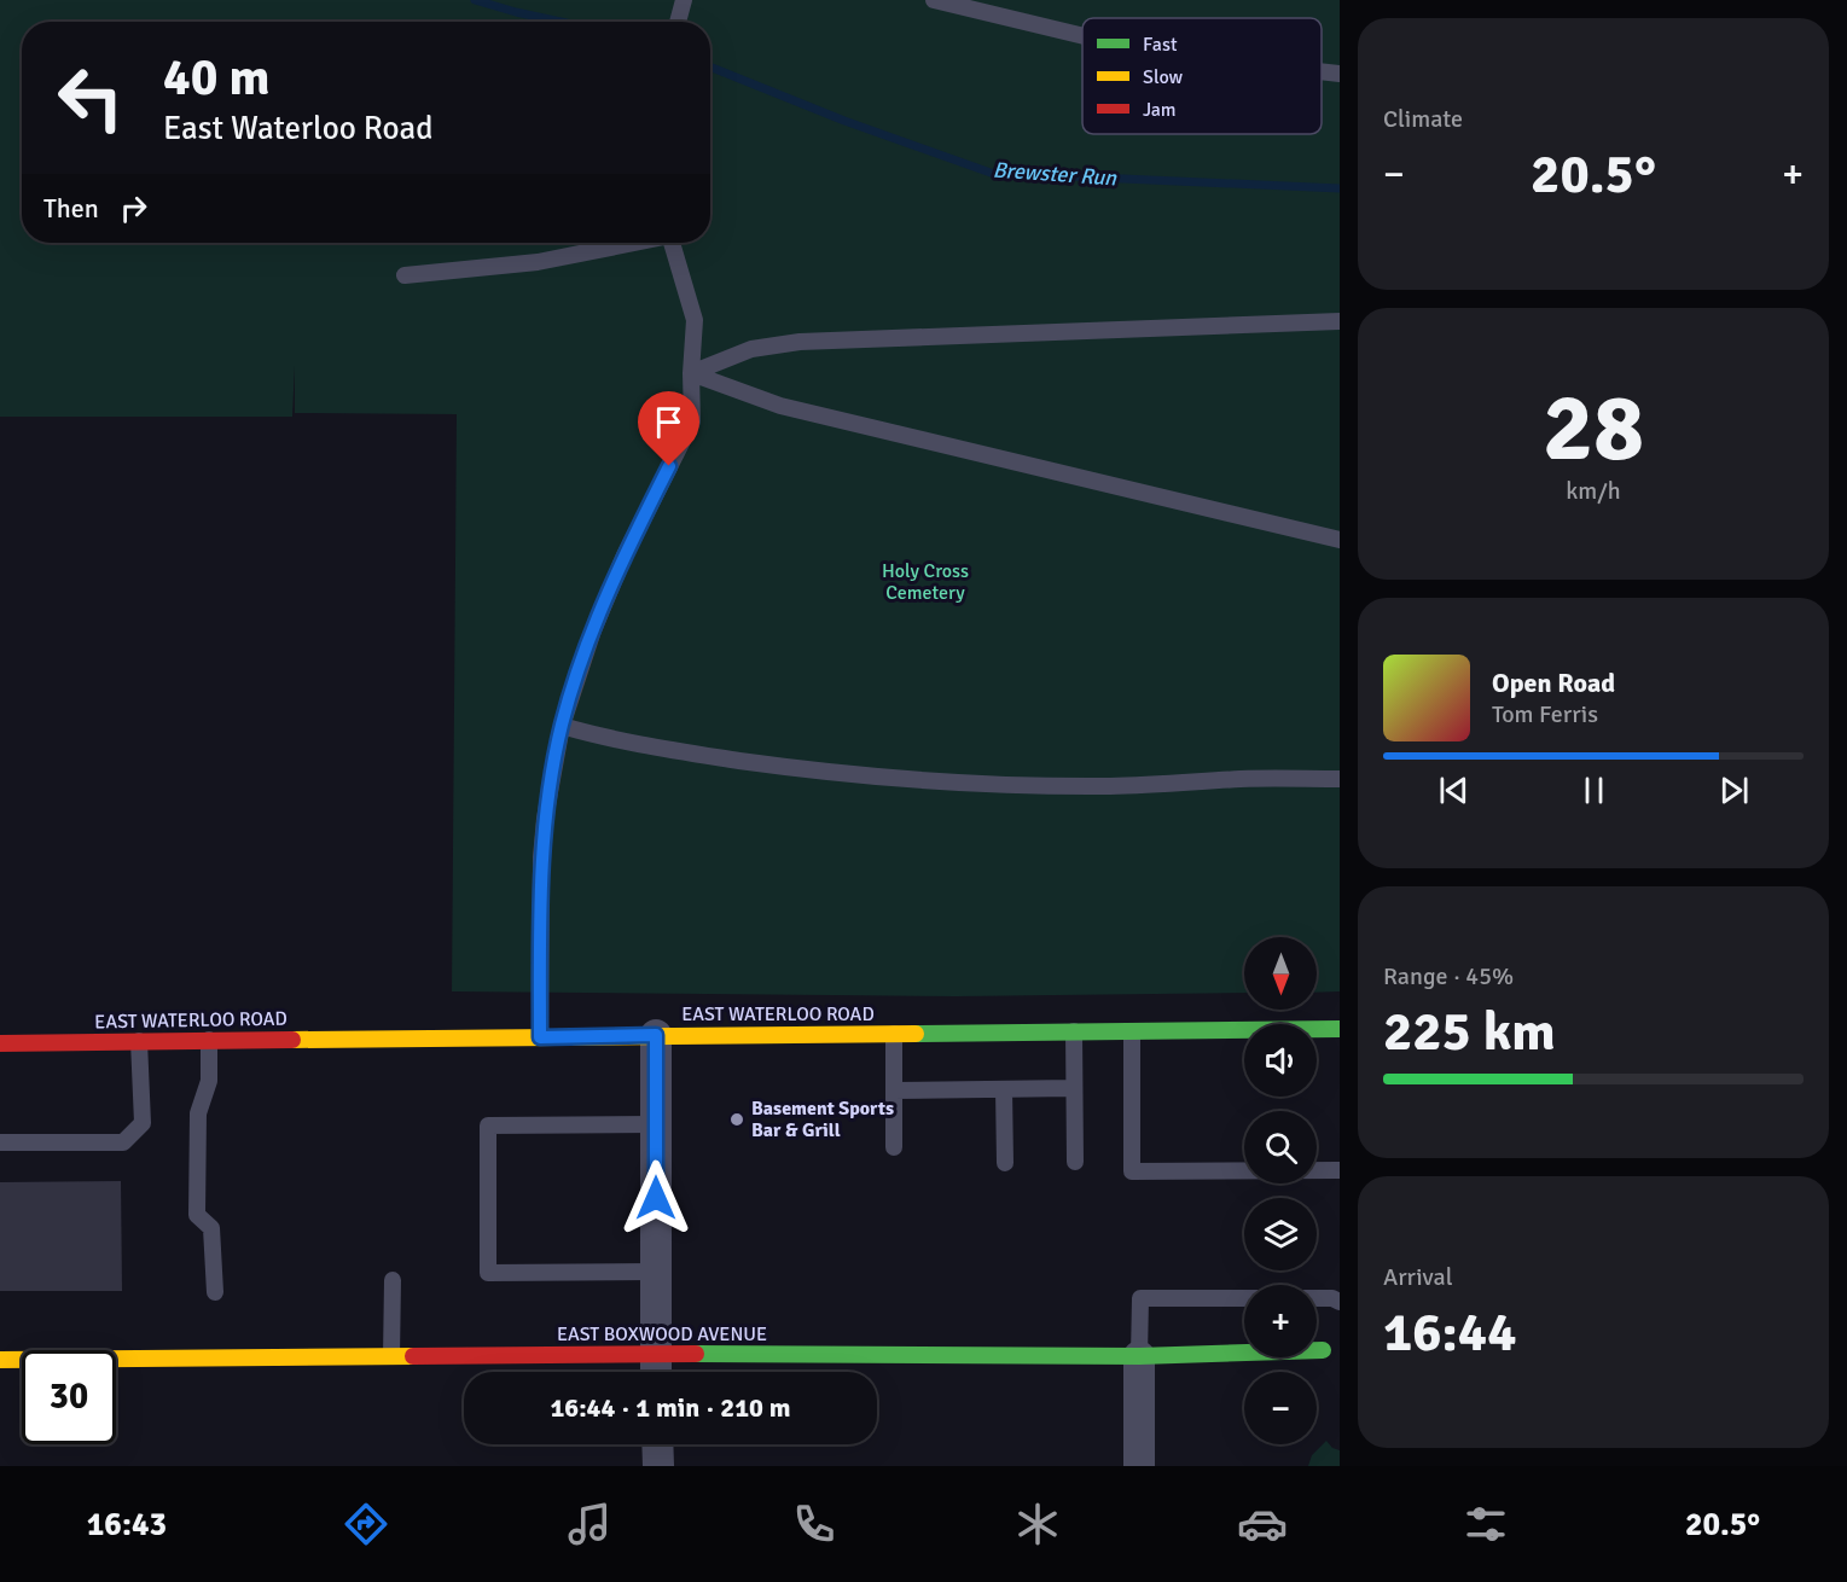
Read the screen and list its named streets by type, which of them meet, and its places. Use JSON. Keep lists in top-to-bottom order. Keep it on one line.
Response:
{"streets":{"main road":["EAST WATERLOO ROAD","EAST BOXWOOD AVENUE"]},"water":["Brewster Run"],"parks":["Holy Cross Cemetery"],"places":["Basement Sports Bar & Grill"],"legend":["Fast","Slow","Jam"],"north":"bottom","page":{"tile":["Climate",["28","km/h"],["Range · 45%","225 km"],["Arrival","16:44"]],"turn":["40 m","East Waterloo Road"],"heat":["−","20.5°","+"],"then":"Then","song":["Open Road","Tom Ferris"],"map_buttons":["+","−"],"limit":"30","trip":"16:44 · 1 min · 210 m","tabs":["16:43","20.5°"]}}
